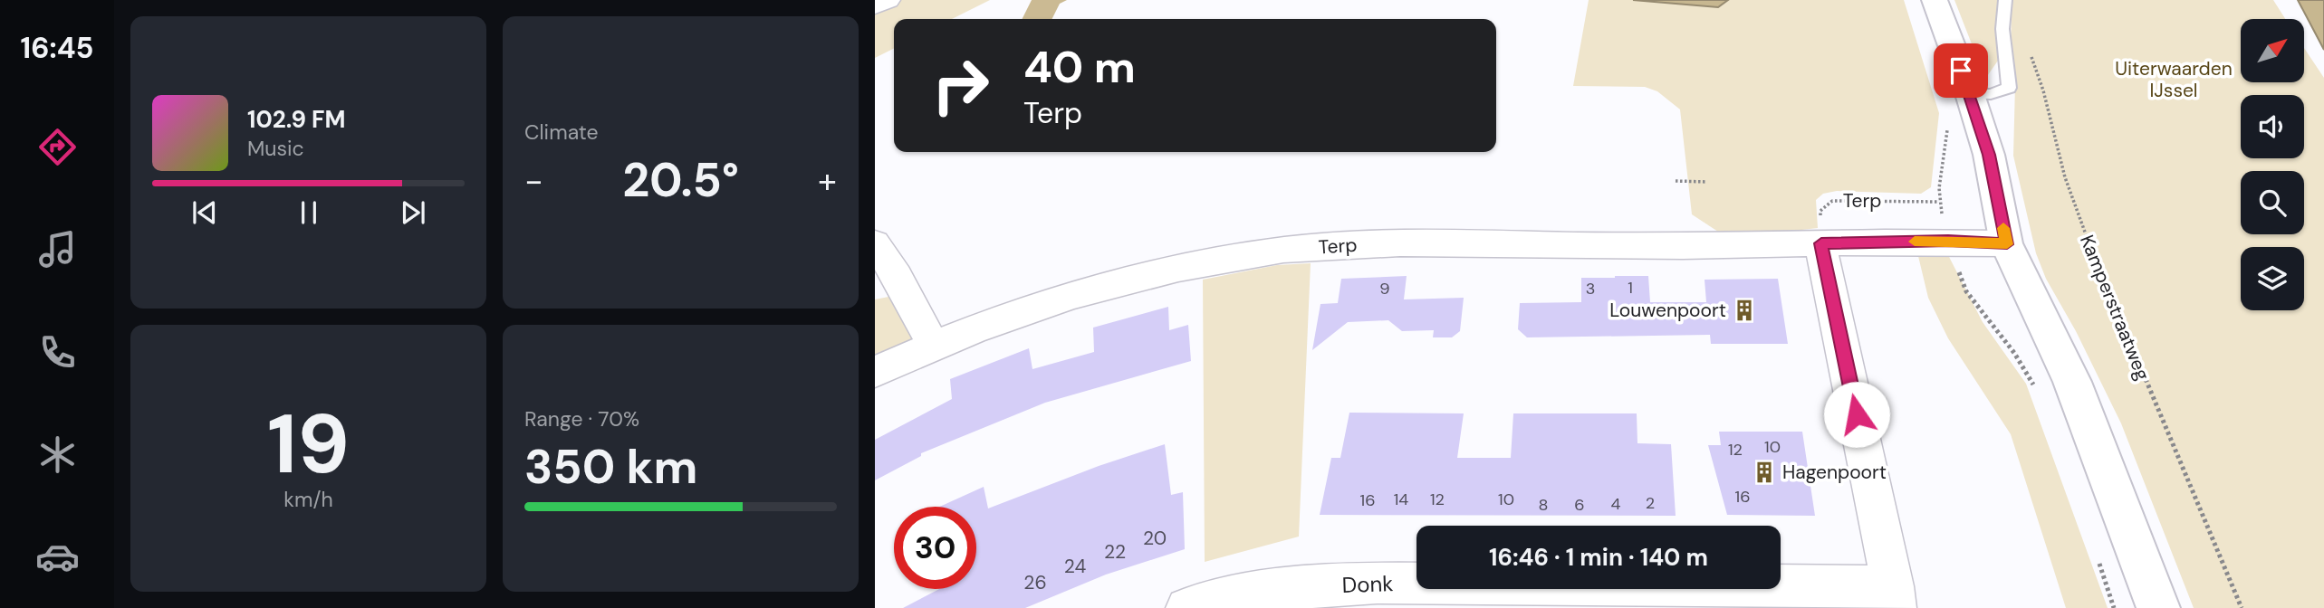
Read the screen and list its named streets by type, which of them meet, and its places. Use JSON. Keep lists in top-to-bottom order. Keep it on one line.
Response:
{"streets":{"street":["Terp","Donk"],"path":["Kamperstraatweg"]},"parks":["Uiterwaarden IJssel"],"places":{"building":["Louwenpoort","Hagenpoort"]},"house_numbers":["1","9","3","10","12","16","14","12","10","16","2","4","8","6","20","22","24","26"],"north":"top right","page":{"tabs":"16:45","tile":["Climate",["19","km/h"],["Range · 70%","350 km"]],"turn":["40 m","Terp"],"song":["102.9 FM","Music"],"heat":["−","20.5°","+"],"limit":"30","trip":"16:46 · 1 min · 140 m"}}
